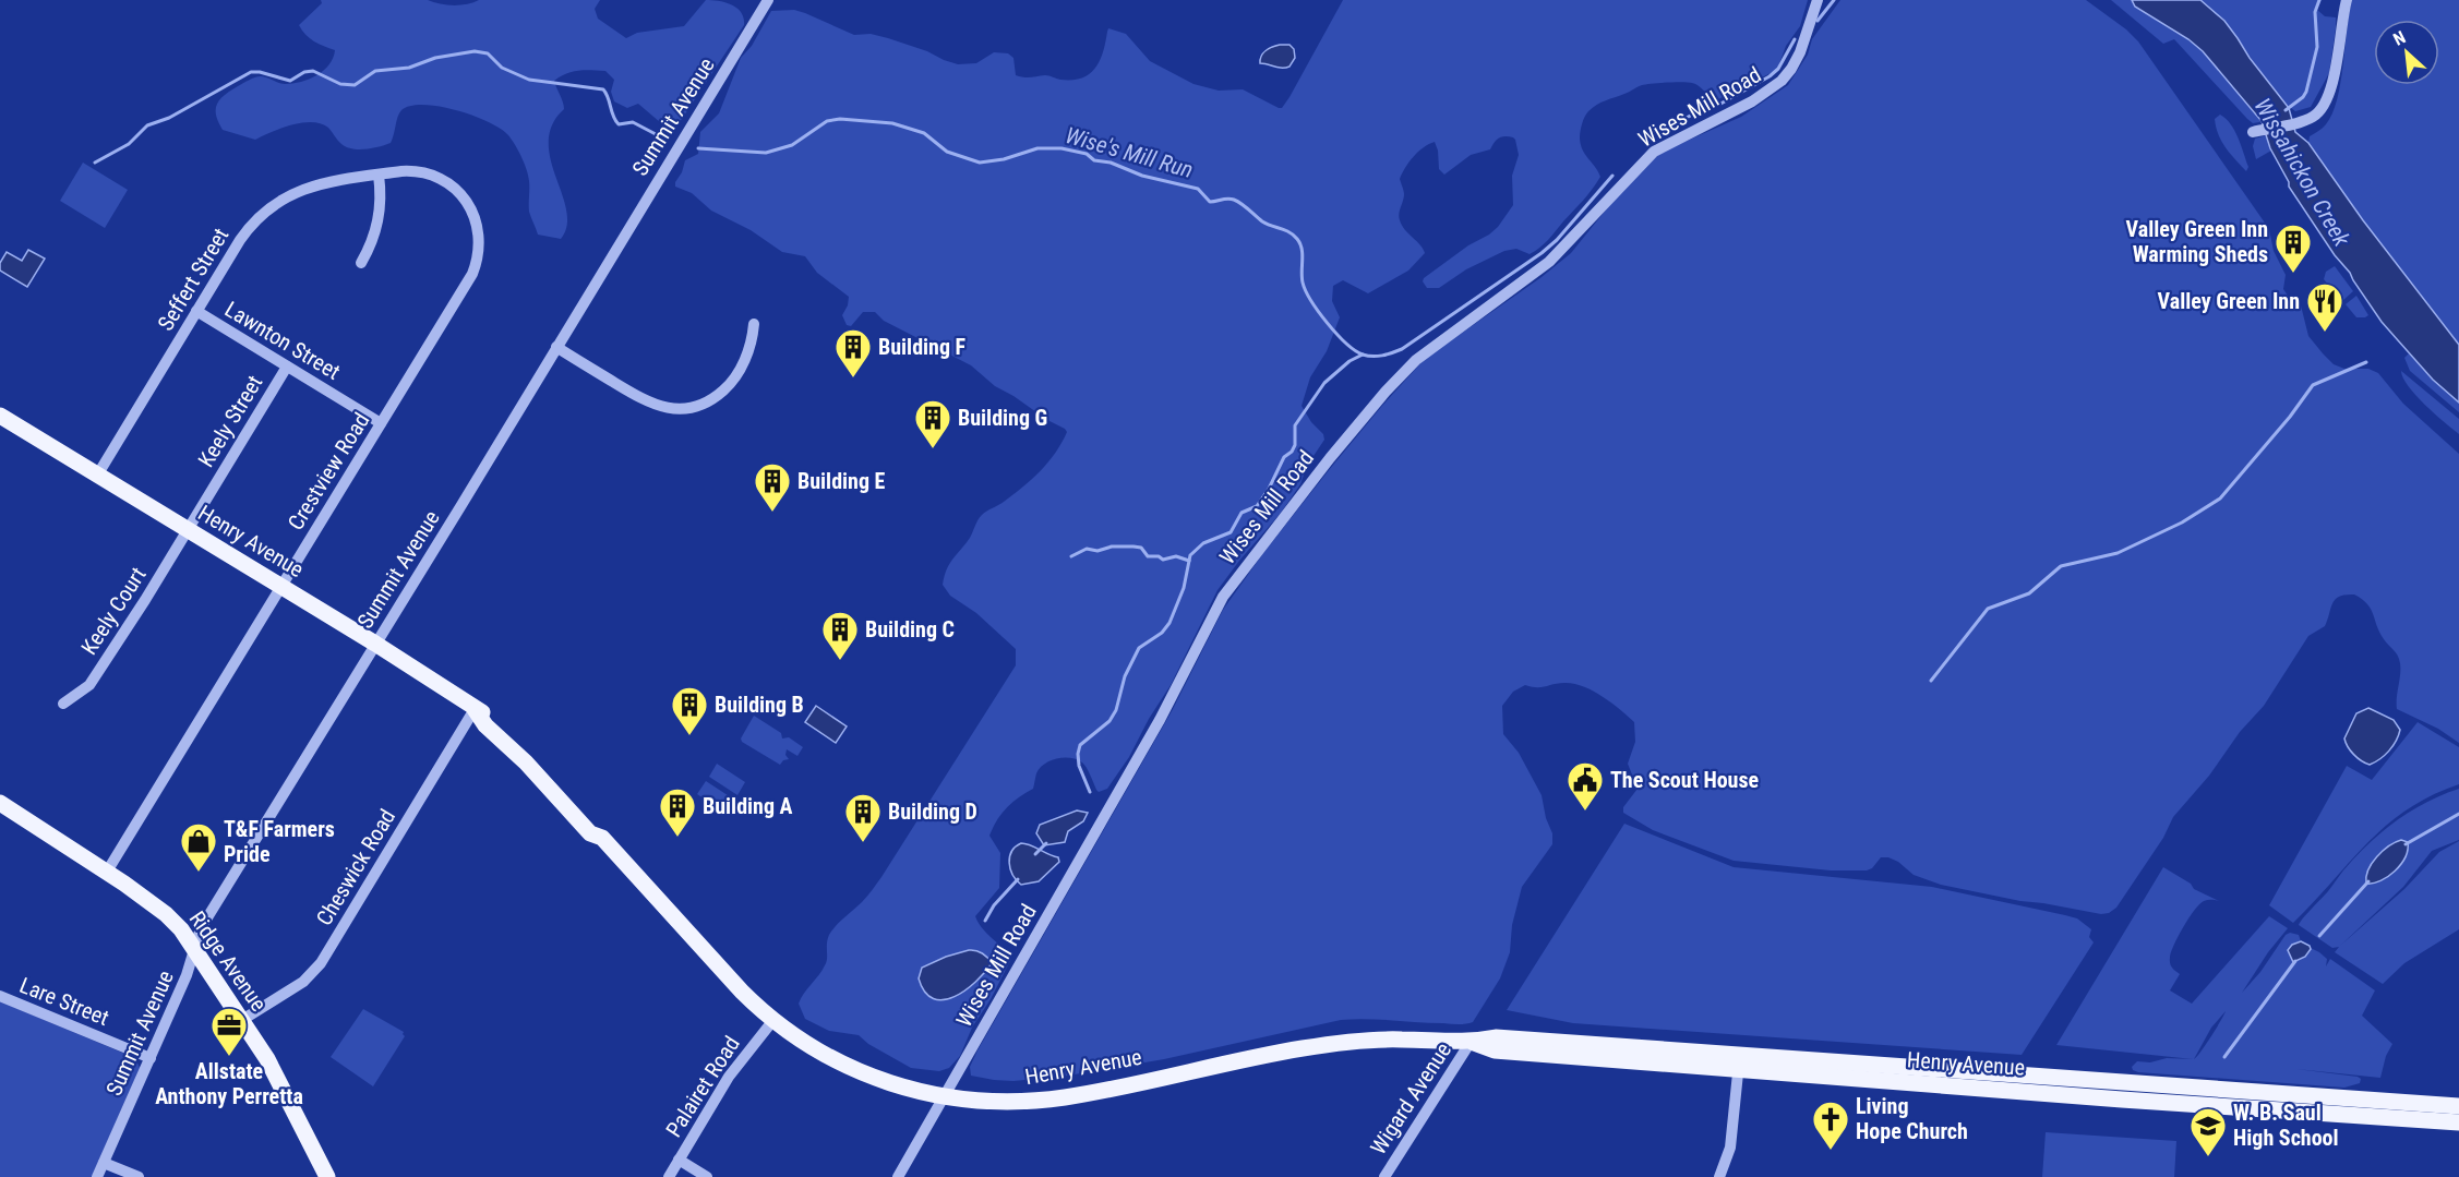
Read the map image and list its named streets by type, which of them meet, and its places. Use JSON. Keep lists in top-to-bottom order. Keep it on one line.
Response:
{"streets":{"main road":["Henry Avenue","Ridge Avenue"],"street":["Wises Mill Road","Summit Avenue","Seffert Street","Lawnton Street","Keely Street","Crestview Road","Keely Court","Cheswick Road","Lare Street","Palairet Road","Wigard Avenue"]},"crossings":[["Wises Mill Road","Henry Avenue"],["Summit Avenue","Henry Avenue"],["Summit Avenue","Ridge Avenue"],["Summit Avenue","Lare Street"],["Seffert Street","Lawnton Street"],["Seffert Street","Crestview Road"],["Seffert Street","Henry Avenue"],["Lawnton Street","Keely Street"],["Lawnton Street","Crestview Road"],["Keely Street","Henry Avenue"],["Keely Street","Keely Court"],["Crestview Road","Henry Avenue"],["Crestview Road","Ridge Avenue"],["Henry Avenue","Keely Court"],["Henry Avenue","Cheswick Road"],["Henry Avenue","Palairet Road"],["Henry Avenue","Wigard Avenue"],["Cheswick Road","Ridge Avenue"]],"water":["Wise's Mill Run","Wissahickon Creek"],"places":{"building":["Valley Green Inn Warming Sheds","Building F","Building G","Building E","Building C","Building B","Building A","Building D"],"restaurant":["Valley Green Inn"],"public building":["The Scout House"],"shop":["T&F Farmers Pride"],"office":["Allstate Anthony Perretta"],"church":["Living Hope Church"],"school or university":["W. B. Saul High School"]},"north":"top left"}
